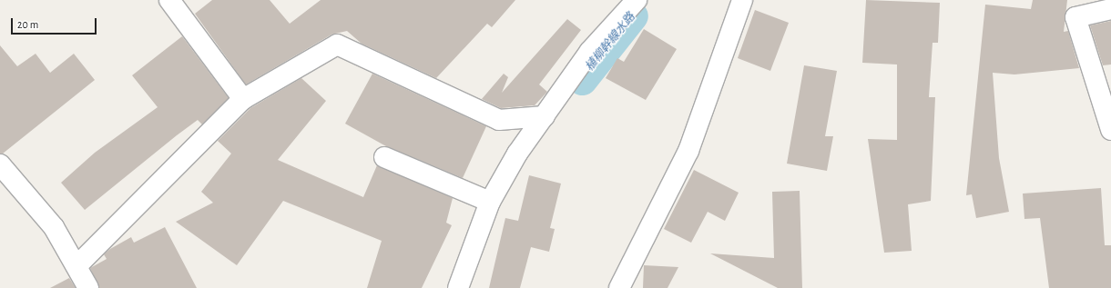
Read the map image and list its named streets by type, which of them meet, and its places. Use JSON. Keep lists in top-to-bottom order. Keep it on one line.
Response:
{"water":["植柳幹線水路"],"scale_bar":"20 m"}
